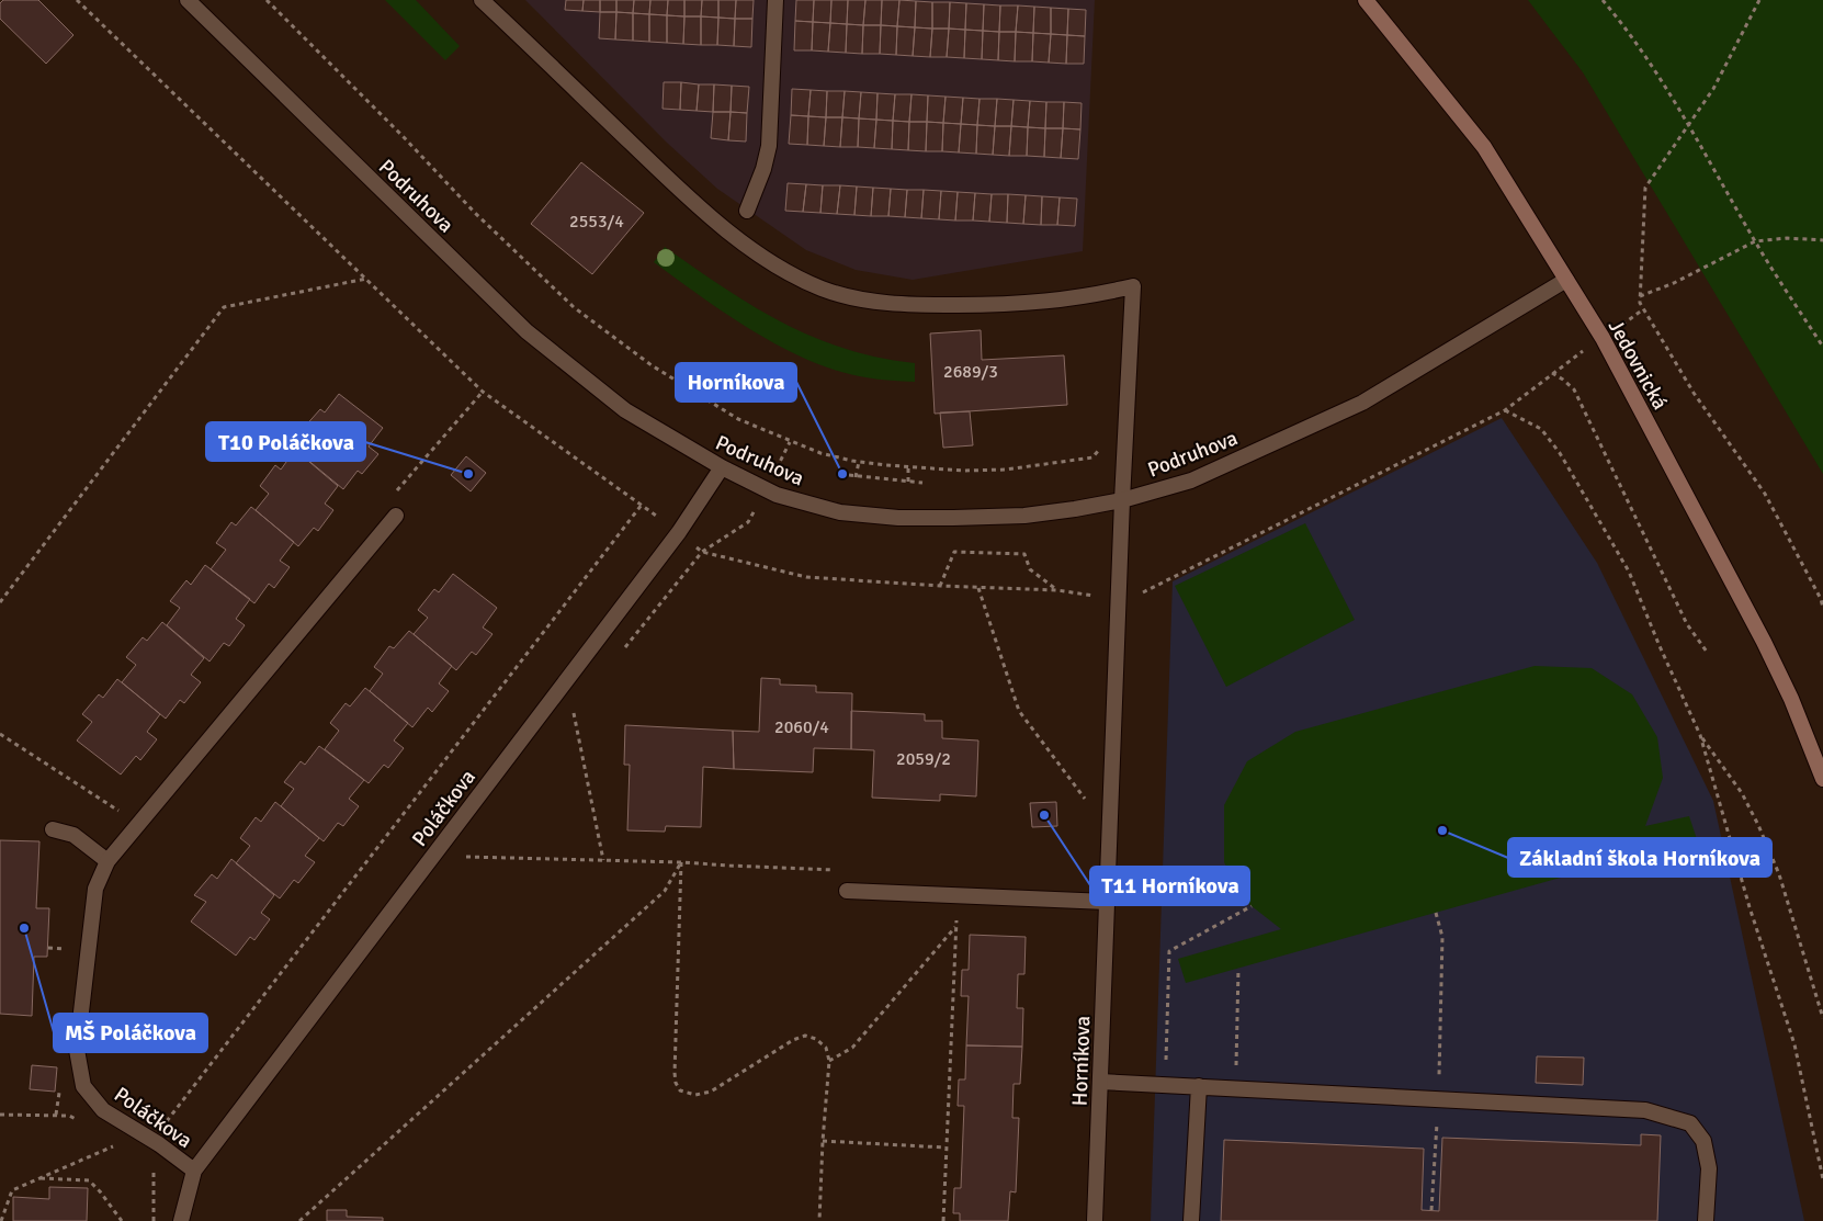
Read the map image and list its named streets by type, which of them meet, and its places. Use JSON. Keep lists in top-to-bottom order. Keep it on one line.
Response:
{"streets":{"main road":["Jedovnická"],"street":["Podruhova","Poláčkova","Horníkova"]},"crossings":[["Podruhova","Jedovnická"],["Podruhova","Poláčkova"],["Podruhova","Horníkova"]],"places":["T10 Poláčkova","Horníkova","T11 Horníkova","Základní škola Horníkova","MŠ Poláčkova"],"house_numbers":["2553/4","2689/3","2060/4","2059/2"]}
